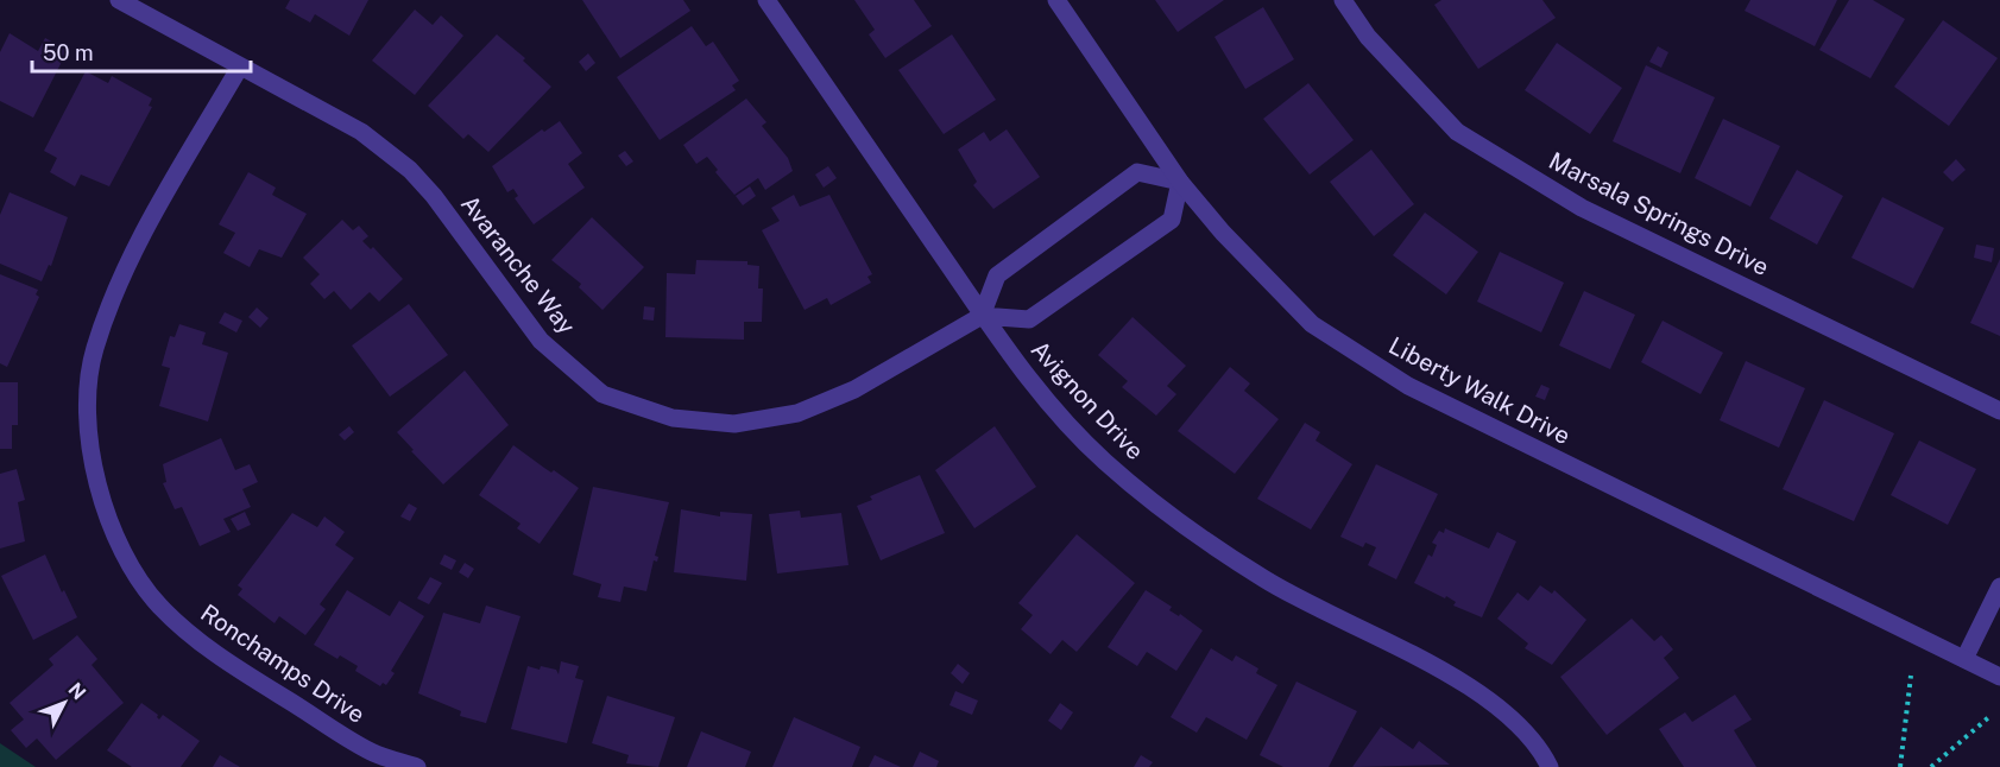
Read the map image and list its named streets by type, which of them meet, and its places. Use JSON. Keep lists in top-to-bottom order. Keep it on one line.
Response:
{"streets":{"street":["Marsala Springs Drive","Avaranche Way","Liberty Walk Drive","Avignon Drive","Ronchamps Drive"]},"crossings":[["Avaranche Way","Avignon Drive"],["Avaranche Way","Ronchamps Drive"]],"scale_bar":"50 m","north":"top right"}
